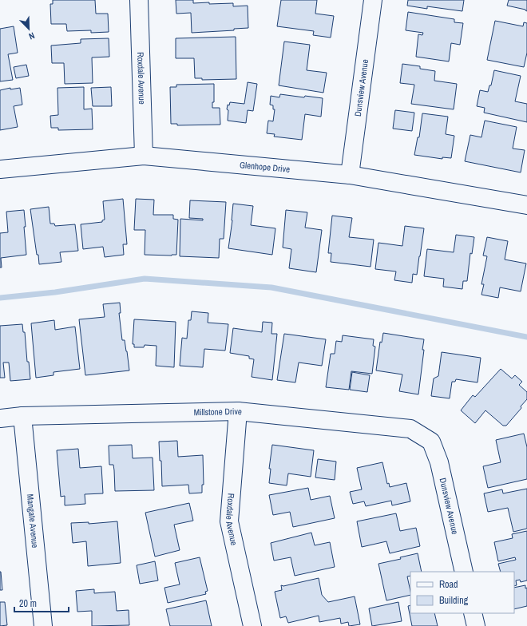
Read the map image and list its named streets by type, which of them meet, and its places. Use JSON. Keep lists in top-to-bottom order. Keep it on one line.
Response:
{"streets":{"street":["Roxdale Avenue","Dunsview Avenue","Glenhope Drive","Millstone Drive","Mangate Avenue"]},"crossings":[["Roxdale Avenue","Glenhope Drive"],["Roxdale Avenue","Millstone Drive"],["Dunsview Avenue","Glenhope Drive"],["Dunsview Avenue","Millstone Drive"],["Millstone Drive","Mangate Avenue"]],"legend":["Road","Building"],"scale_bar":"20 m","north":"bottom right"}
